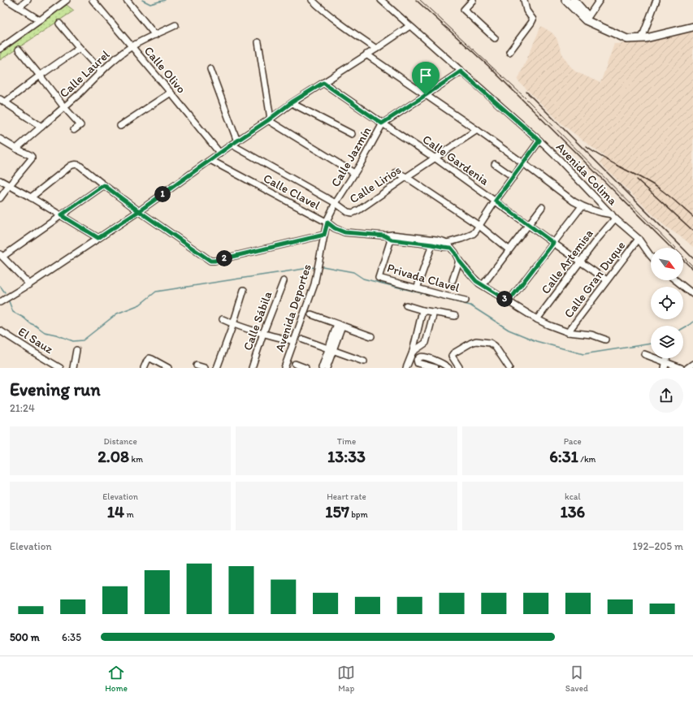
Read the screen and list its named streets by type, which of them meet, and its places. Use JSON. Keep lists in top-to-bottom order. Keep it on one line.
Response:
{"streets":{"street":["Calle Olivo","Calle Laurel","Calle Jazmín","Calle Gardenia","Avenida Colima","Calle Lirios","Calle Clavel","Calle Artemisa","Privada Clavel","Calle Gran Duque","Avenida Deportes","Calle Sábila","El Sauz"]},"crossings":[["Calle Olivo","Calle Laurel"],["Calle Jazmín","Calle Gardenia"],["Calle Jazmín","Avenida Colima"],["Calle Jazmín","Calle Lirios"],["Calle Jazmín","Calle Clavel"],["Calle Jazmín","Avenida Deportes"],["Calle Gardenia","Calle Lirios"],["Calle Gardenia","Calle Artemisa"],["Calle Gardenia","Calle Gran Duque"],["Avenida Colima","Calle Artemisa"],["Avenida Colima","Calle Gran Duque"],["Calle Clavel","Privada Clavel"]],"north":"bottom right","page":{"pins":["1","2","3"],"heading":["Evening run","21:24"],"stats":[["Distance","2.08 km"],["Time","13:33"],["Pace","6:31 /km"],["Elevation","14 m"],["Heart rate","157 bpm"],["kcal","136"]],"chart":["Elevation","192–205 m"],"list":[{"name":"500 m","note":"6:35"}],"tabs":["Home","Map","Saved"]}}
